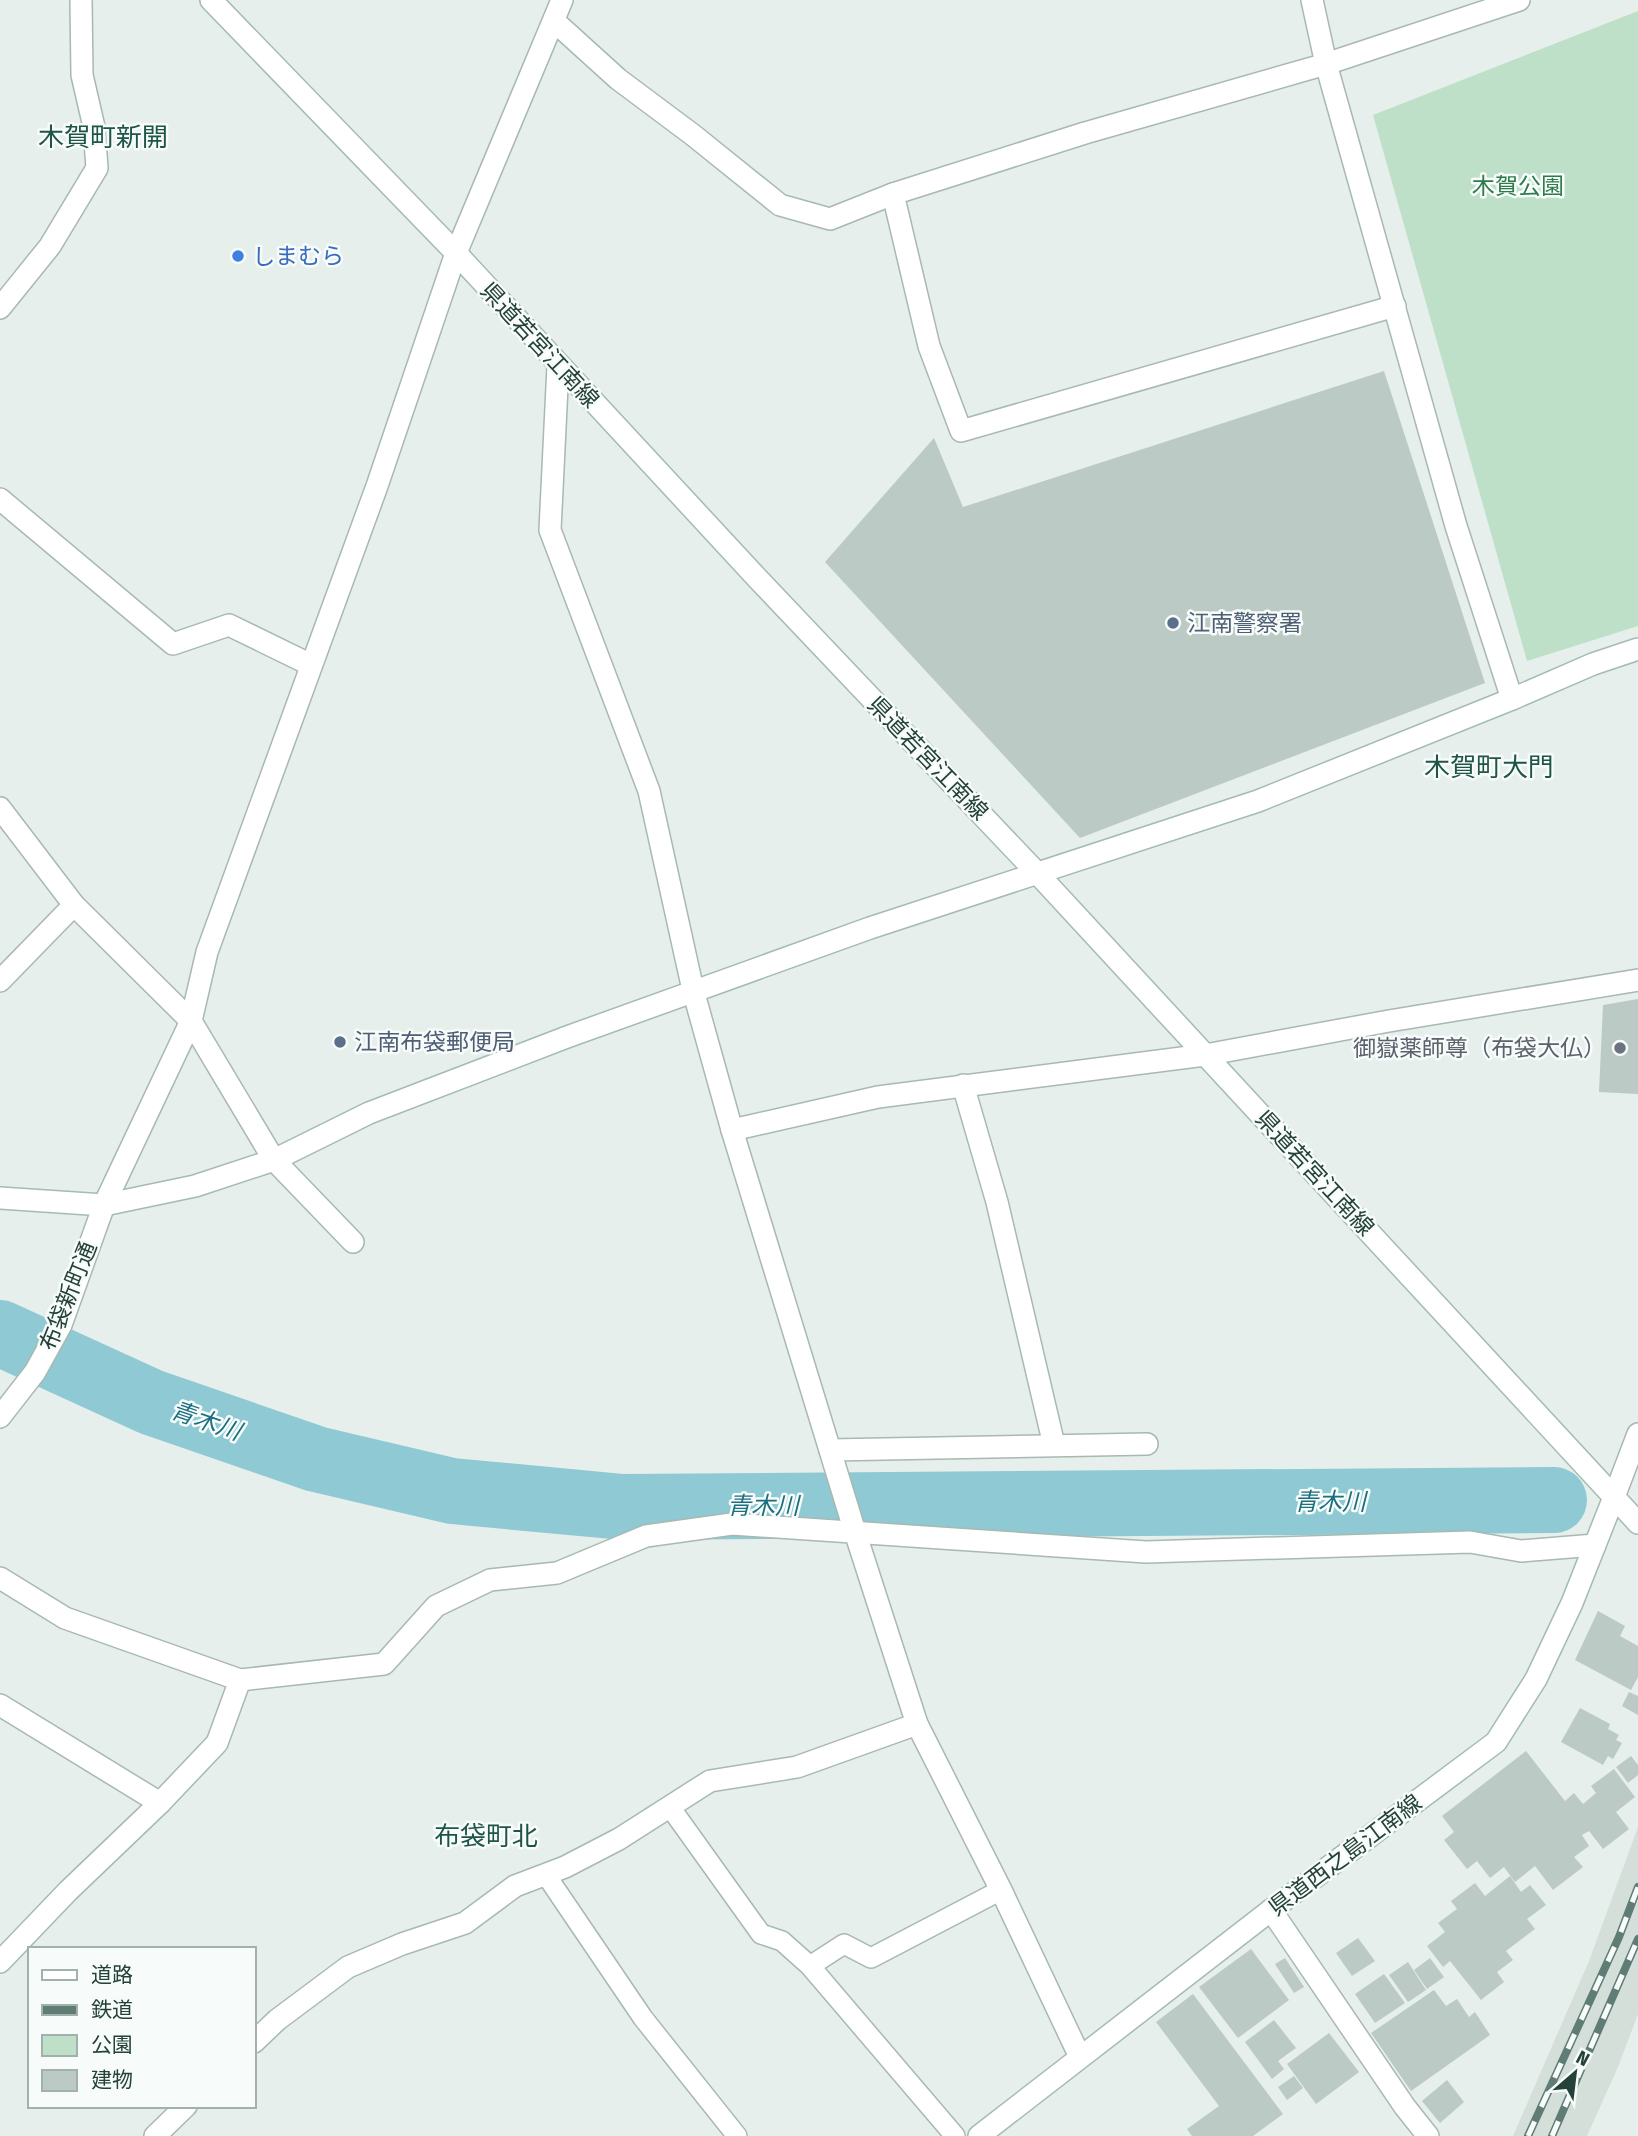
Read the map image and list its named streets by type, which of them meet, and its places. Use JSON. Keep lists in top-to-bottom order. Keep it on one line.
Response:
{"streets":{"street":["県道若宮江南線","布袋新町通","県道西之島江南線"]},"crossings":[["県道若宮江南線","布袋新町通"],["県道若宮江南線","県道西之島江南線"]],"districts":["木賀町新開","木賀町大門","布袋町北"],"water":["青木川"],"parks":["木賀公園"],"places":["しまむら","江南警察署","江南布袋郵便局","御嶽薬師尊（布袋大仏）"],"legend":["道路","鉄道","公園","建物"],"north":"top right"}
